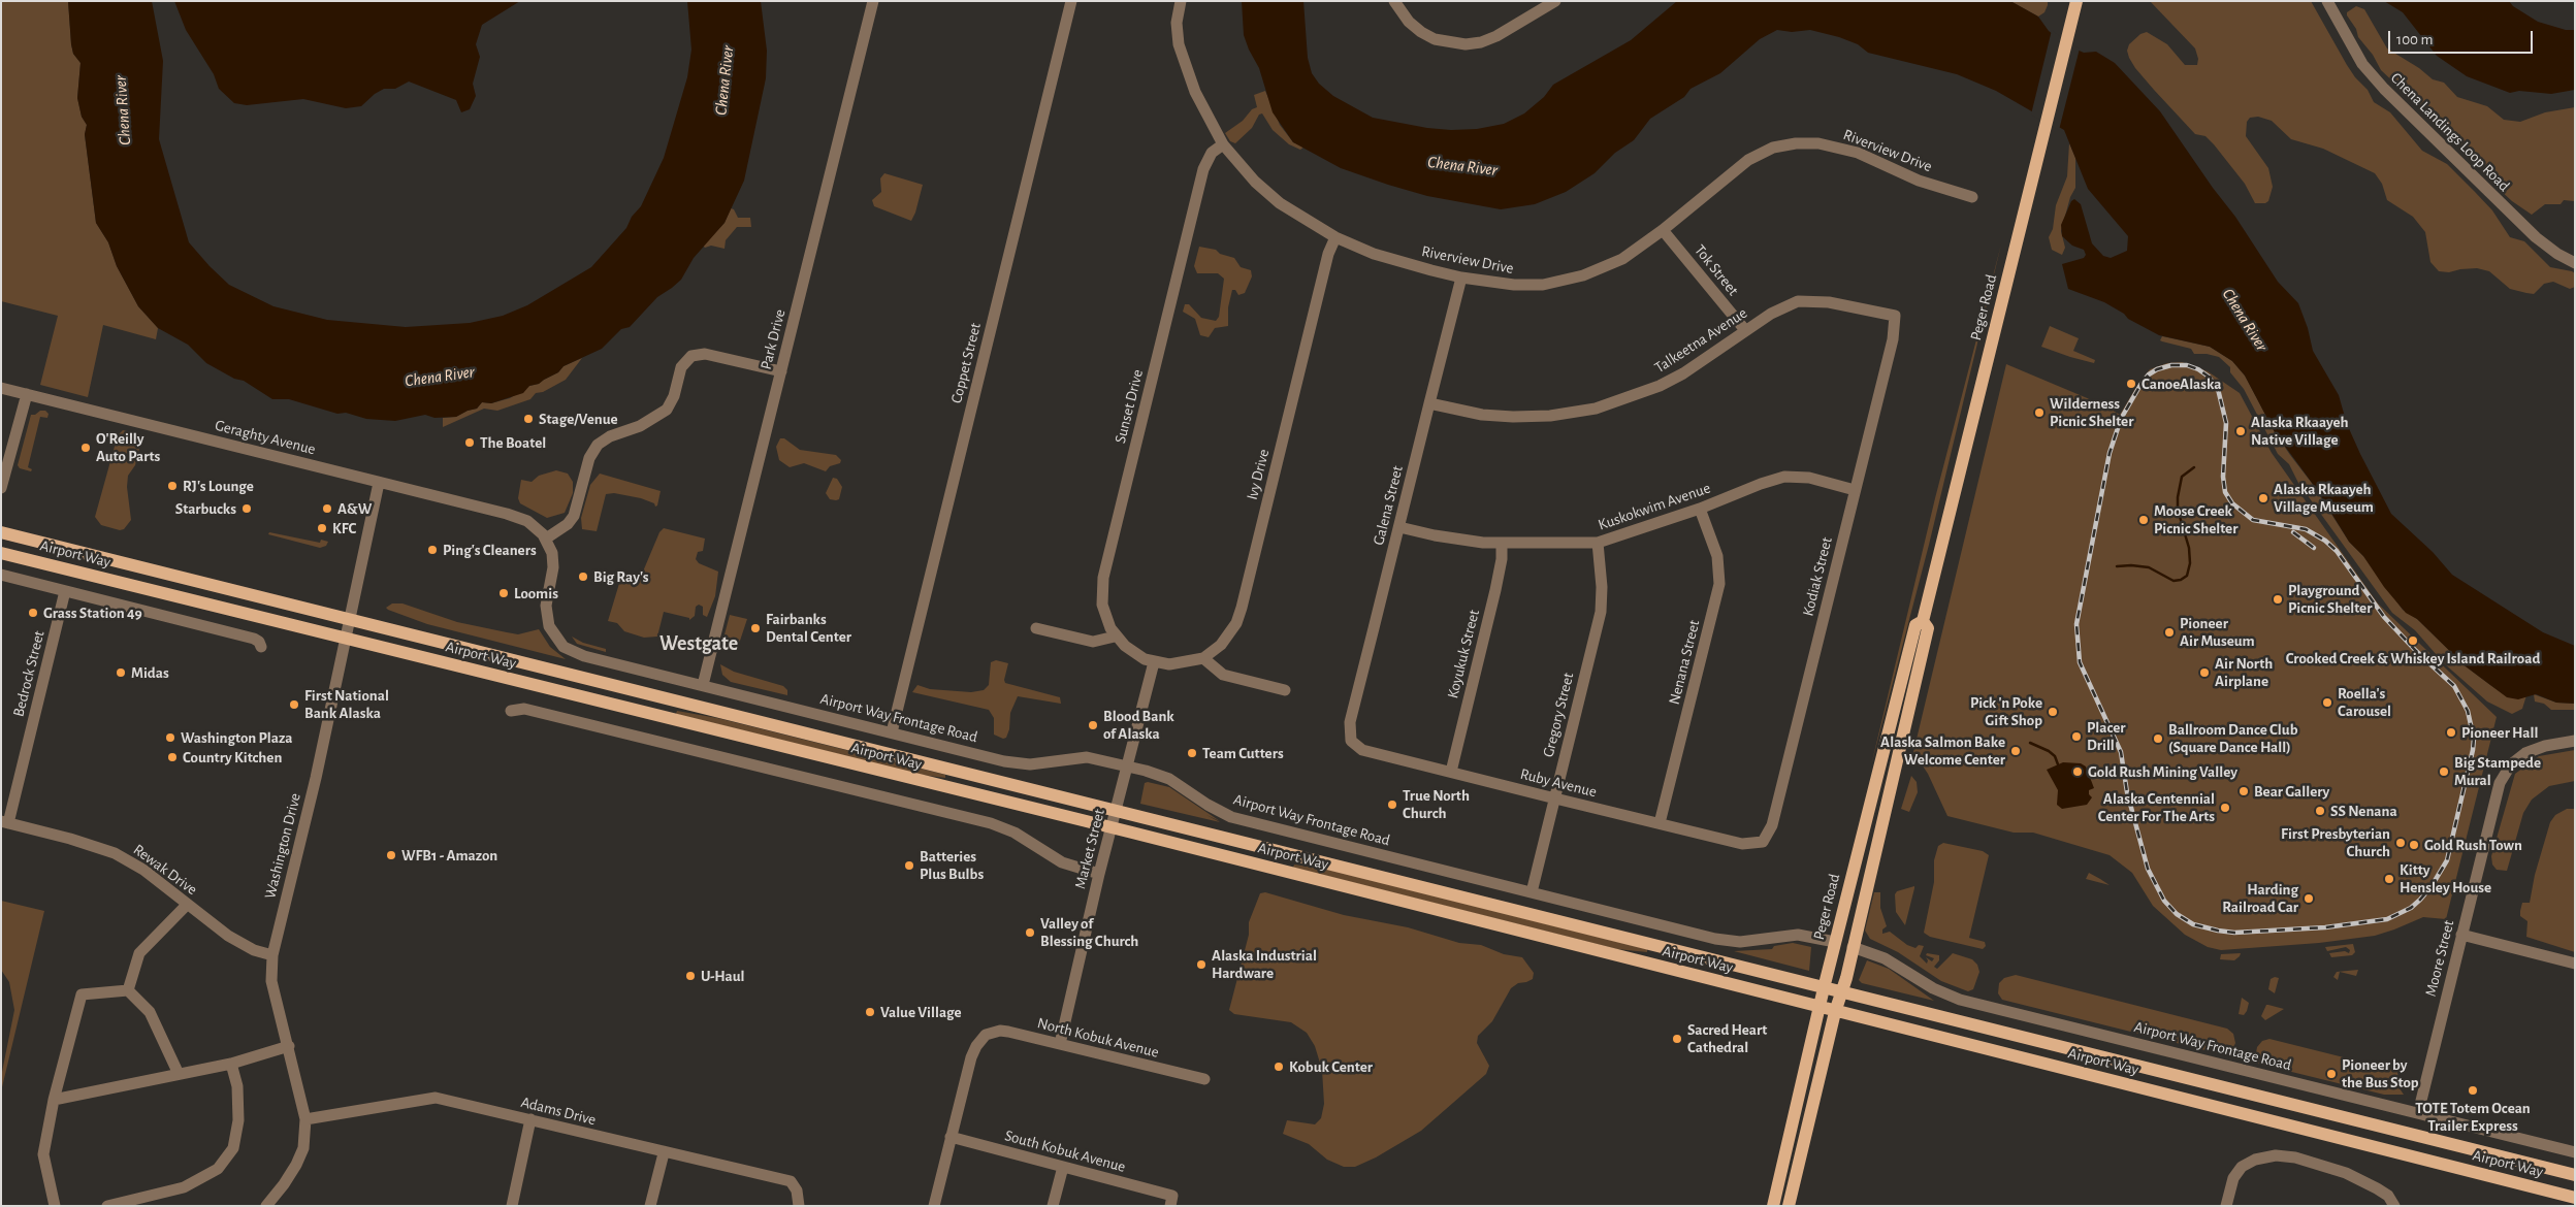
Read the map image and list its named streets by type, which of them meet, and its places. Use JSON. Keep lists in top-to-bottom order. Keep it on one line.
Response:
{"streets":{"main road":["Peger Road","Airport Way"],"street":["Chena Landings Loop Road","Riverview Drive","Tok Street","Park Drive","Talkeetna Avenue","Coppet Street","Sunset Drive","Geraghty Avenue","Ivy Drive","Galena Street","Kuskokwim Avenue","Kodiak Street","Koyukuk Street","Nenana Street","Bedrock Street","Gregory Street","Airport Way Frontage Road","Ruby Avenue","Washington Drive","Market Street","Rewak Drive","Moore Street","North Kobuk Avenue","Adams Drive","South Kobuk Avenue"]},"crossings":[["Riverview Drive","Tok Street"],["Riverview Drive","Sunset Drive"],["Riverview Drive","Ivy Drive"],["Riverview Drive","Galena Street"],["Tok Street","Talkeetna Avenue"],["Peger Road","Airport Way"],["Peger Road","Airport Way Frontage Road"],["Park Drive","Airport Way Frontage Road"],["Talkeetna Avenue","Galena Street"],["Talkeetna Avenue","Kodiak Street"],["Coppet Street","Airport Way Frontage Road"],["Sunset Drive","Ivy Drive"],["Sunset Drive","Market Street"],["Geraghty Avenue","Airport Way Frontage Road"],["Geraghty Avenue","Washington Drive"],["Ivy Drive","Market Street"],["Galena Street","Kuskokwim Avenue"],["Galena Street","Ruby Avenue"],["Kuskokwim Avenue","Kodiak Street"],["Kuskokwim Avenue","Koyukuk Street"],["Kuskokwim Avenue","Nenana Street"],["Kuskokwim Avenue","Gregory Street"],["Airport Way","Washington Drive"],["Airport Way","Market Street"],["Kodiak Street","Ruby Avenue"],["Koyukuk Street","Ruby Avenue"],["Nenana Street","Ruby Avenue"],["Bedrock Street","Rewak Drive"],["Gregory Street","Airport Way Frontage Road"],["Gregory Street","Ruby Avenue"],["Airport Way Frontage Road","Market Street"],["Airport Way Frontage Road","Moore Street"],["Washington Drive","Rewak Drive"],["Washington Drive","Adams Drive"],["Market Street","North Kobuk Avenue"],["North Kobuk Avenue","South Kobuk Avenue"]],"districts":["Westgate"],"water":["Chena River"],"places":["CanoeAlaska","Wilderness Picnic Shelter","Stage/Venue","Alaska Rkaayeh Native Village","The Boatel","O'Reilly Auto Parts","RJ's Lounge","Alaska Rkaayeh Village Museum","Starbucks","A&W","Moose Creek Picnic Shelter","KFC","Ping's Cleaners","Big Ray's","Loomis","Playground Picnic Shelter","Grass Station 49","Fairbanks Dental Center","Pioneer Air Museum","Crooked Creek & Whiskey Island Railroad","Midas","Air North Airplane","Roella's Carousel","First National Bank Alaska","Pick 'n Poke Gift Shop","Blood Bank of Alaska","Pioneer Hall","Placer Drill","Washington Plaza","Ballroom Dance Club (Square Dance Hall)","Alaska Salmon Bake Welcome Center","Team Cutters","Country Kitchen","Gold Rush Mining Valley","Big Stampede Mural","Bear Gallery","True North Church","Alaska Centennial Center For The Arts","SS Nenana","First Presbyterian Church","Gold Rush Town","WFB1 - Amazon","Batteries Plus Bulbs","Kitty Hensley House","Harding Railroad Car","Valley of Blessing Church","Alaska Industrial Hardware","U-Haul","Value Village","Sacred Heart Cathedral","Kobuk Center","Pioneer by the Bus Stop","TOTE Totem Ocean Trailer Express"],"scale_bar":"100 m"}
